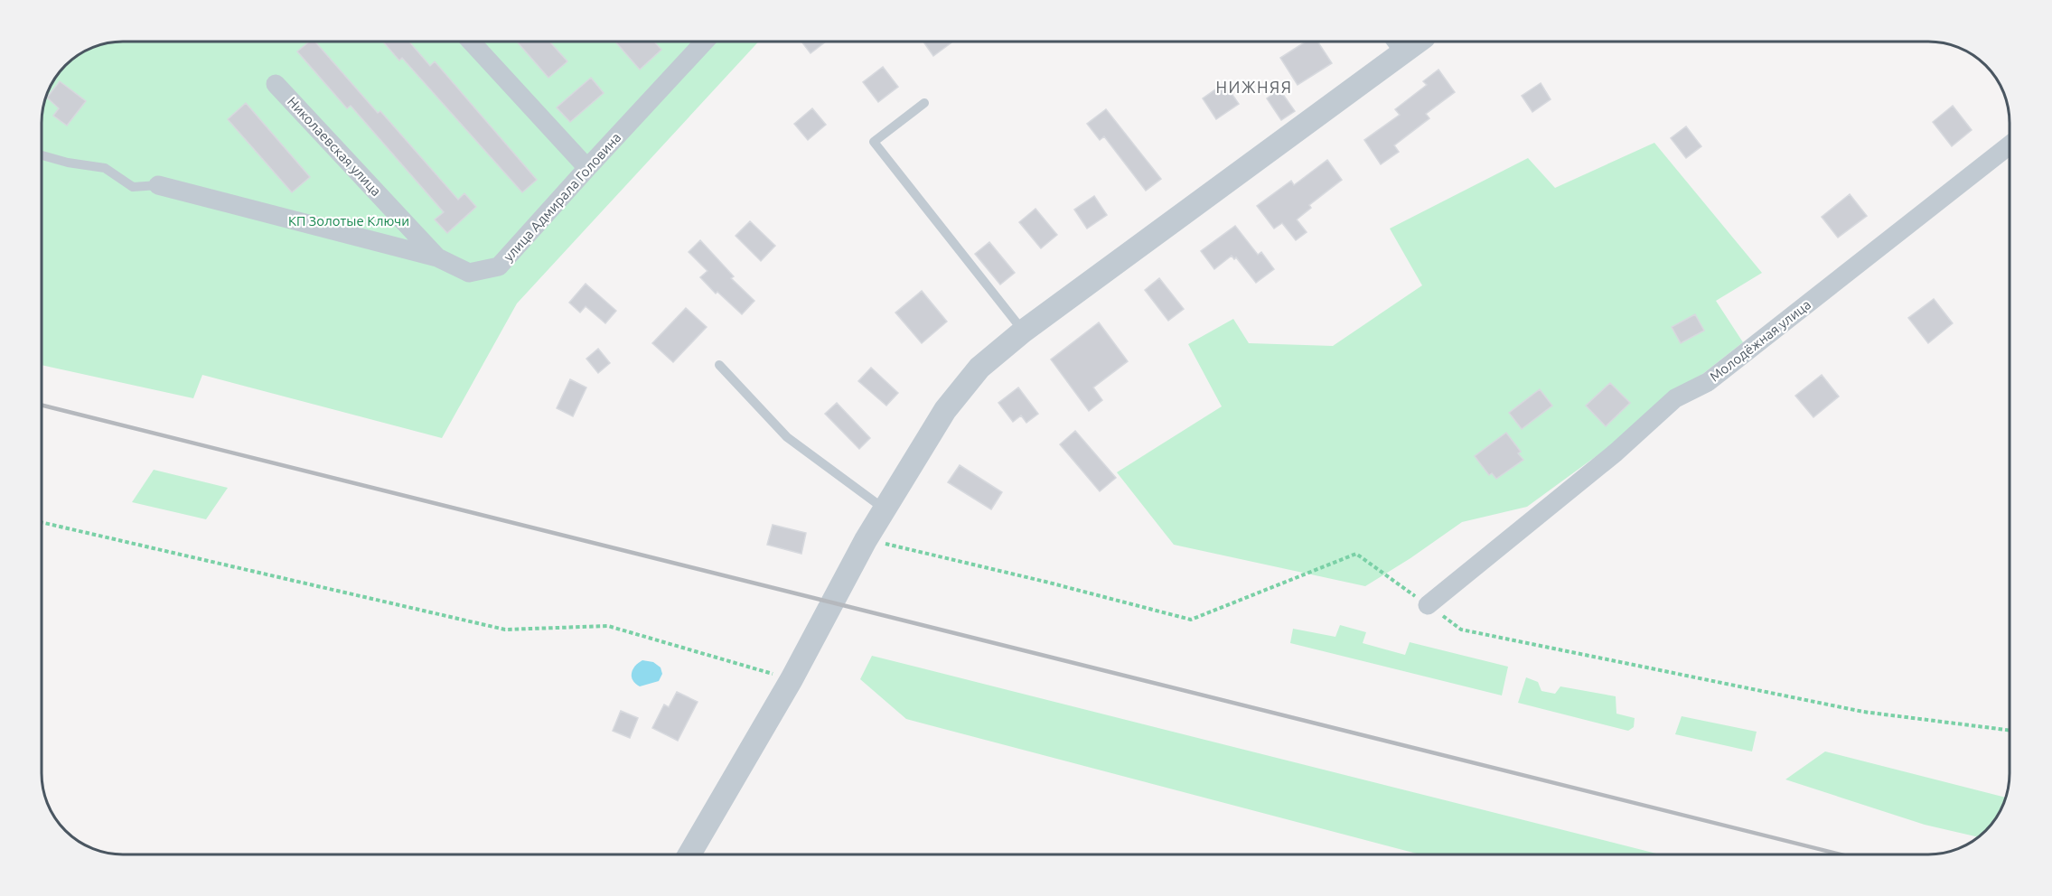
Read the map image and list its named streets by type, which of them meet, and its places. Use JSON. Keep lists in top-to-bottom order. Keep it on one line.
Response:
{"streets":{"street":["Николаевская улица","улица Адмирала Головина","Молодёжная улица"]},"crossings":[["Николаевская улица","улица Адмирала Головина"]],"districts":["НИЖНЯЯ"],"parks":["КП Золотые Ключи"]}
